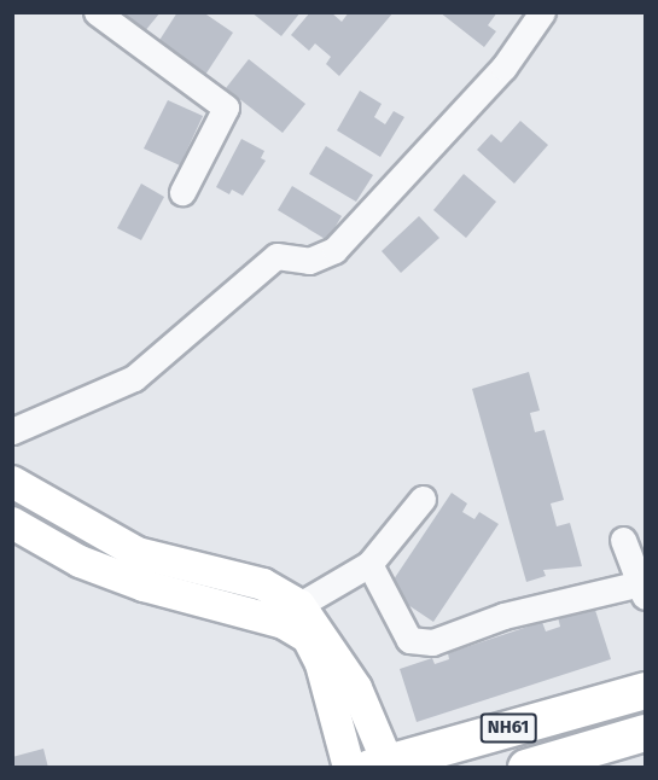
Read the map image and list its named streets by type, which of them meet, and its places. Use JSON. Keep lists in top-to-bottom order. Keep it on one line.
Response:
{"streets":{"highway":["NH61"]}}
